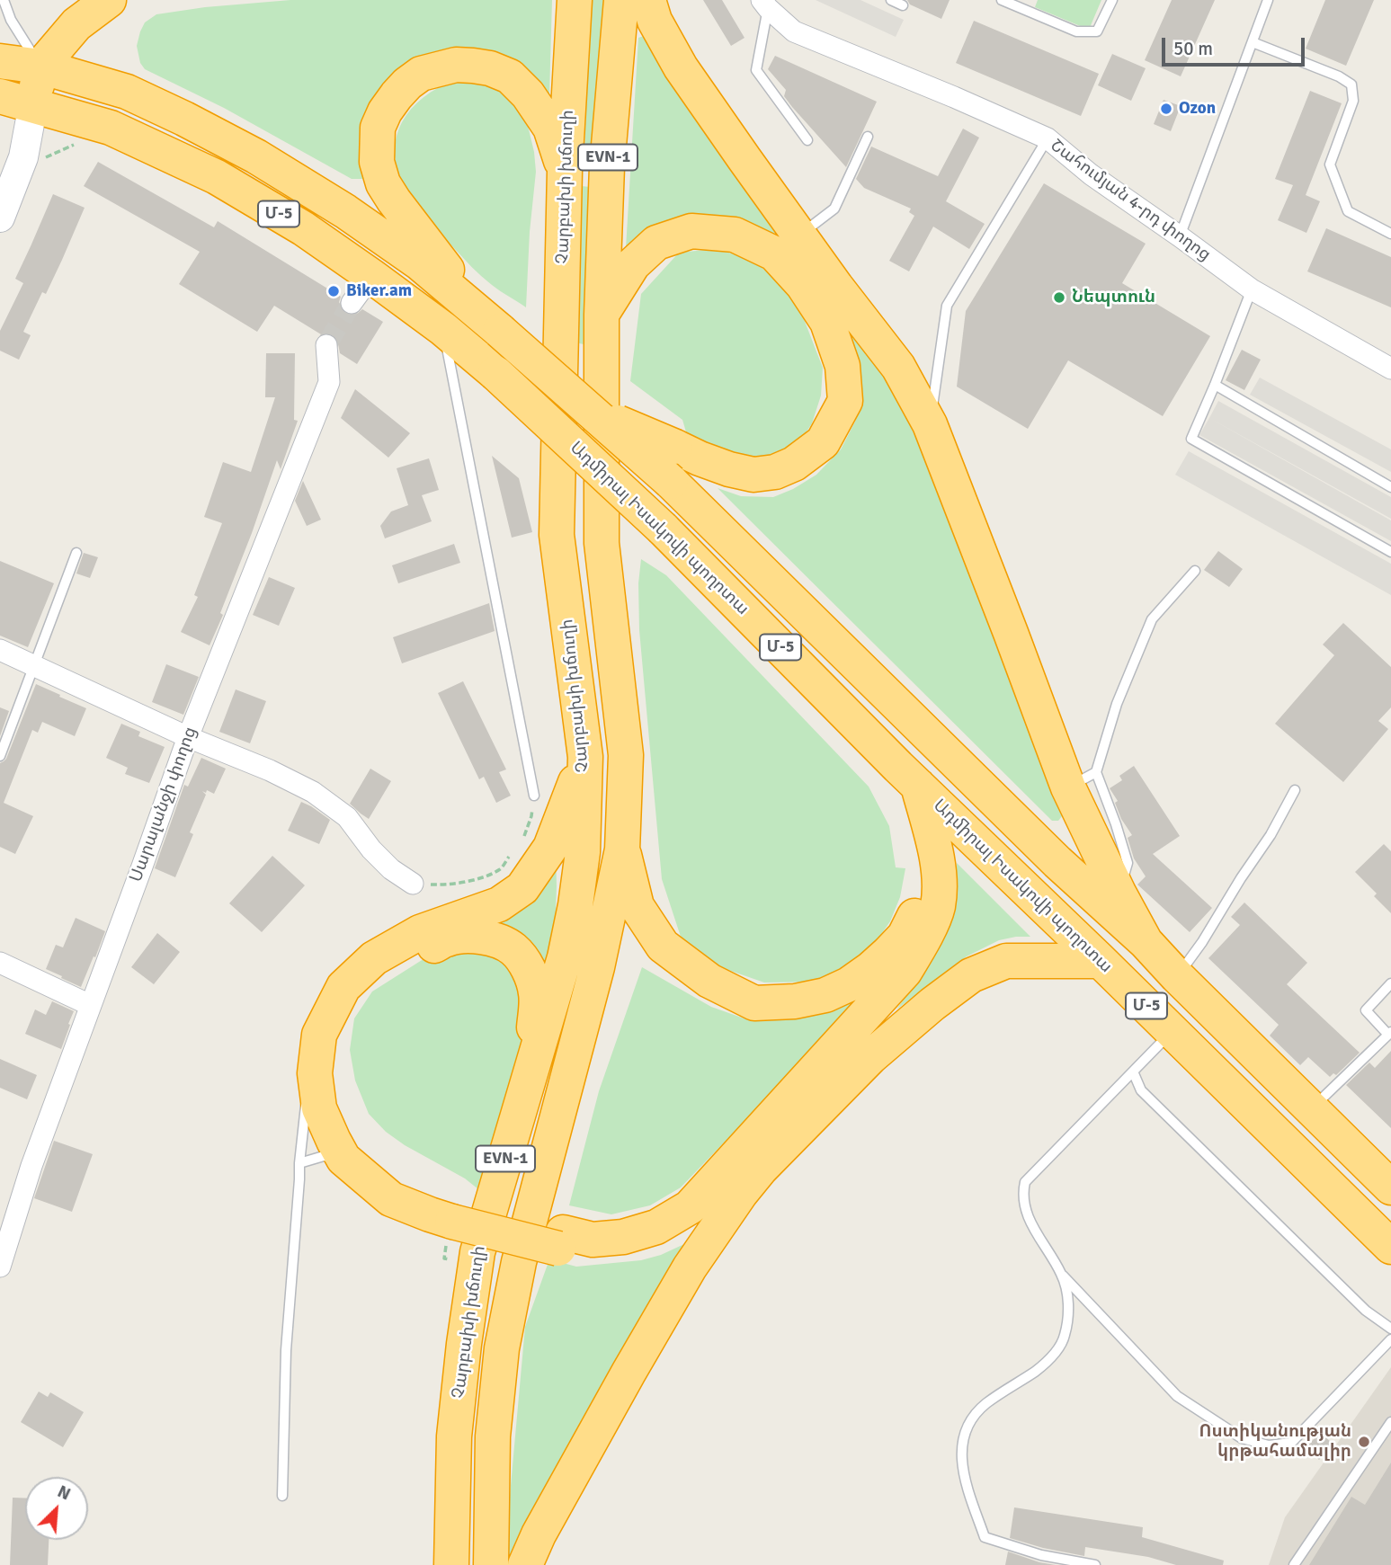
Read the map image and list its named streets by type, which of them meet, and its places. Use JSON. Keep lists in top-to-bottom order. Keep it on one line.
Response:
{"streets":{"highway":["EVN-1","Չարբախի խճուղի","Մ-5","Ադմիրալ Իսակովի պողոտա"],"street":["Շահումյան 4-րդ փողոց","Սարալանջի փողոց"]},"places":["Ozon","Biker.am","Նեպտուն","Ոստիկանության կրթահամալիր"],"scale_bar":"50 m","north":"top right"}
